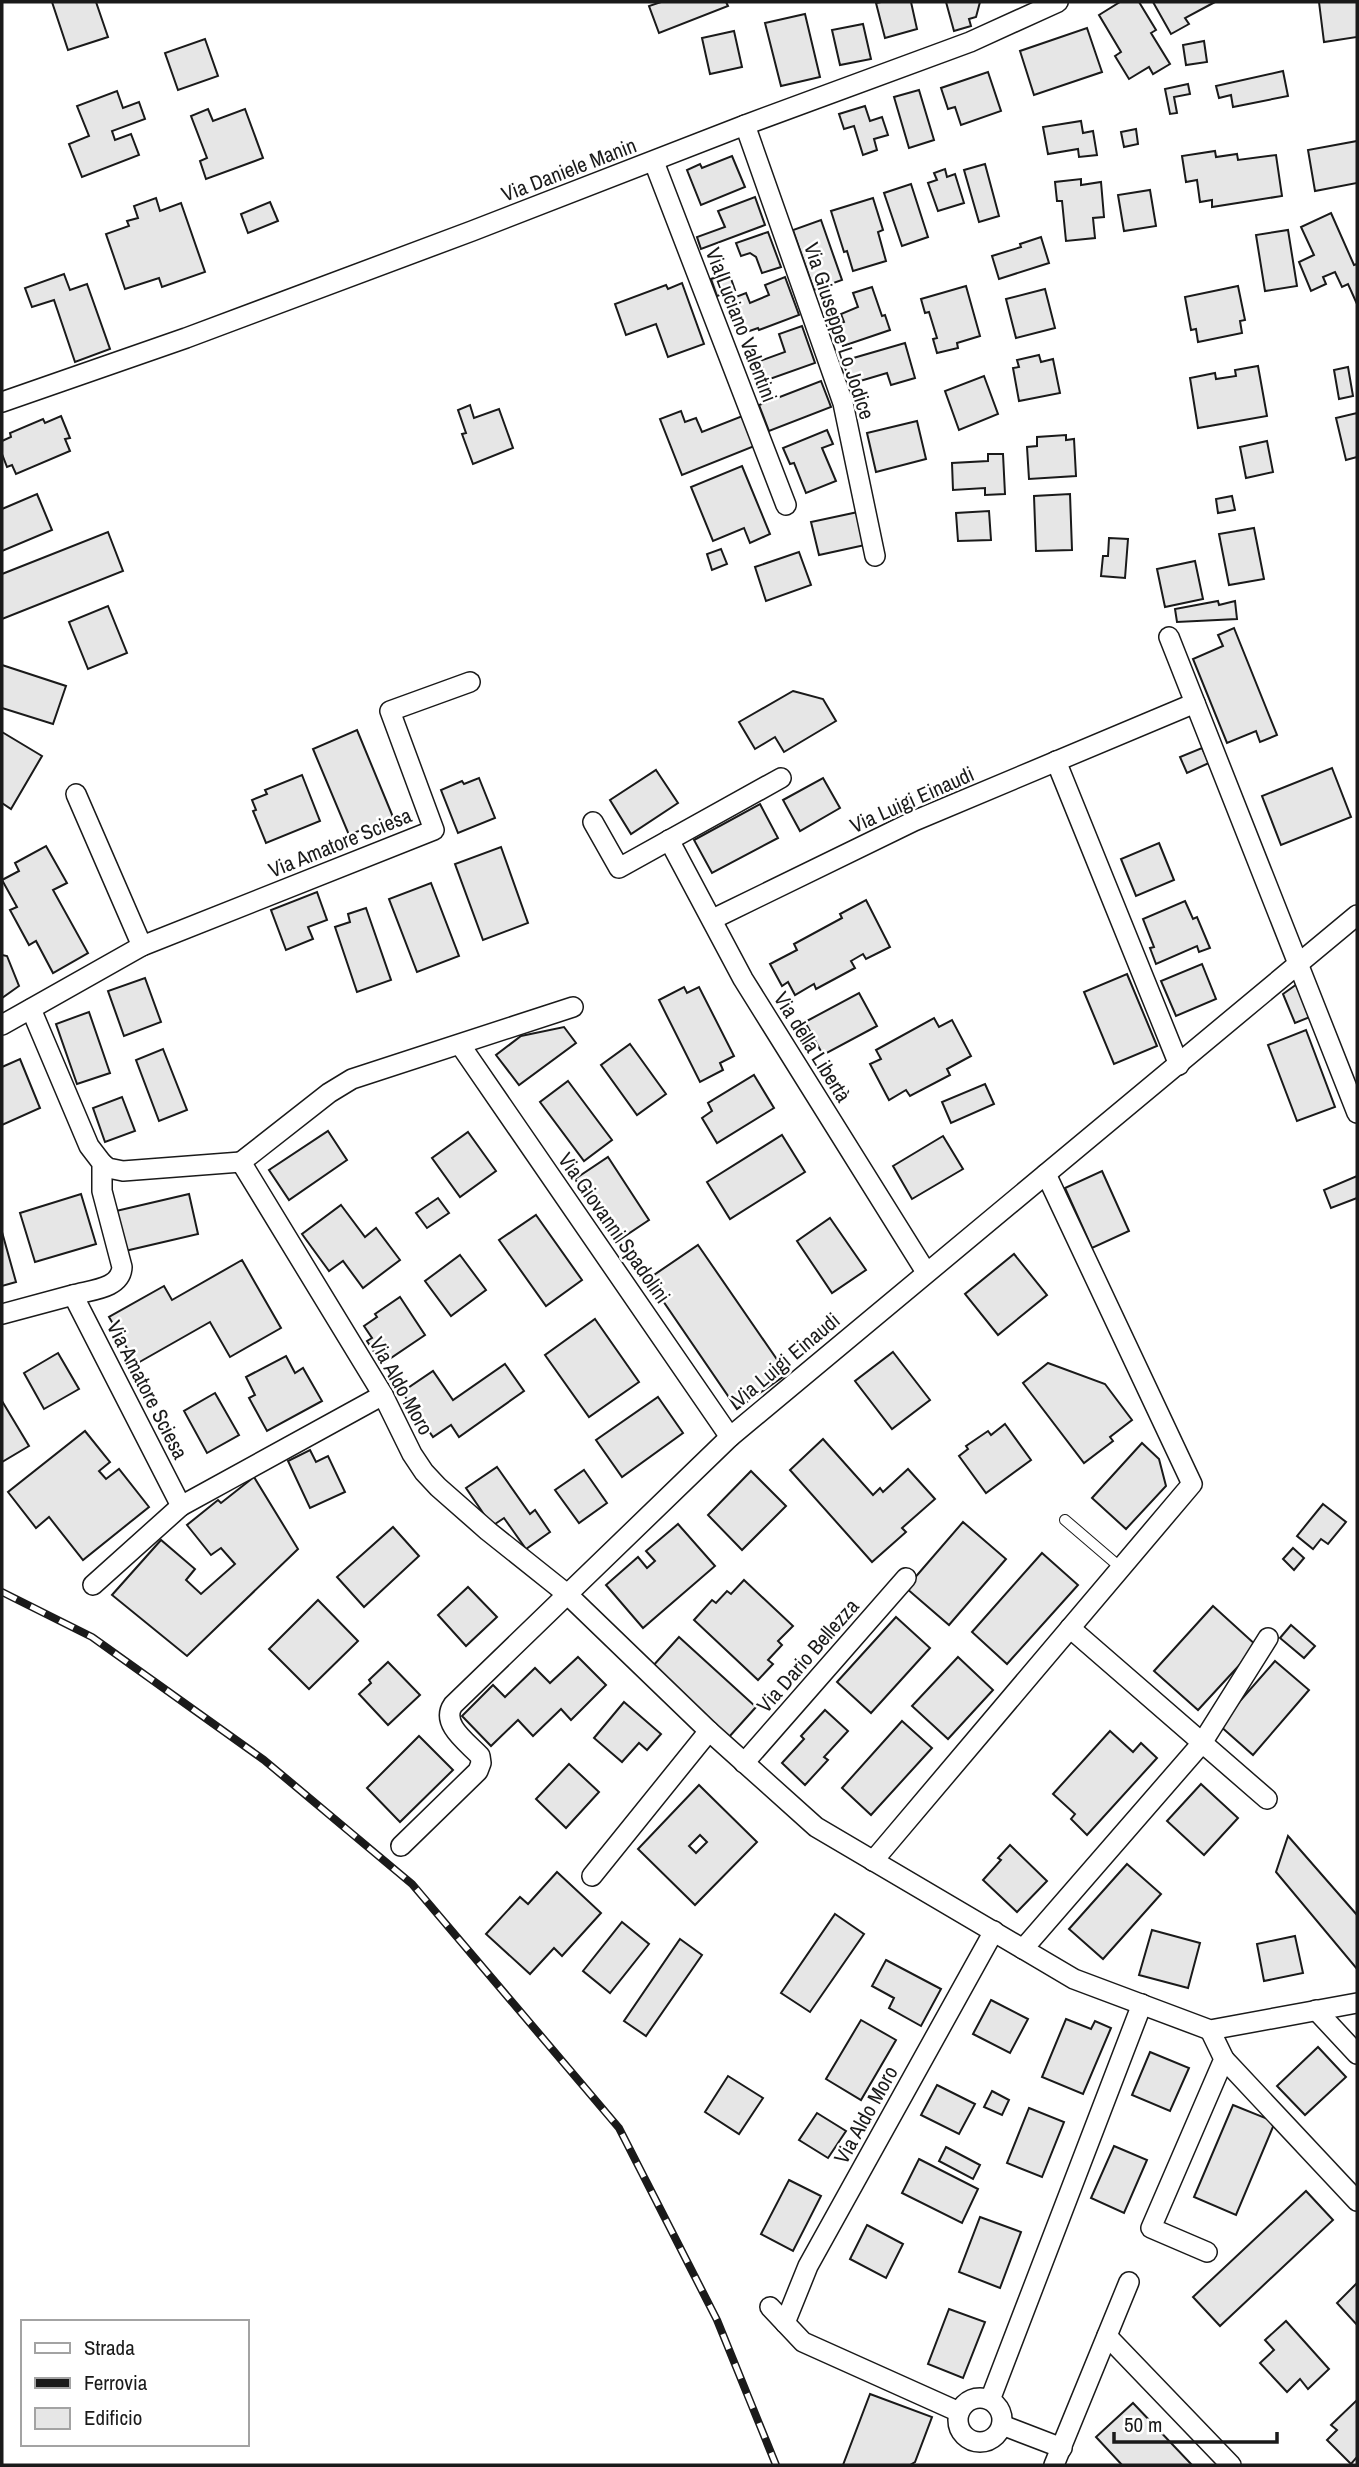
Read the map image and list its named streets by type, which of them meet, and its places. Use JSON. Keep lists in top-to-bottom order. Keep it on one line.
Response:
{"streets":{"street":["Via Daniele Manin","Via Luciano Valentini","Via Giuseppe Lo Jodice","Via Luigi Einaudi","Via Amatore Sciesa","Via della Libertà","Via Giovanni Spadolini","Via Aldo Moro","Via Dario Bellezza"]},"crossings":[["Via Daniele Manin","Via Luciano Valentini"],["Via Daniele Manin","Via Giuseppe Lo Jodice"],["Via Luigi Einaudi","Via della Libertà"],["Via Luigi Einaudi","Via Giovanni Spadolini"],["Via Luigi Einaudi","Via Aldo Moro"],["Via Aldo Moro","Via Dario Bellezza"]],"legend":["Strada","Ferrovia","Edificio"],"scale_bar":"50 m"}
